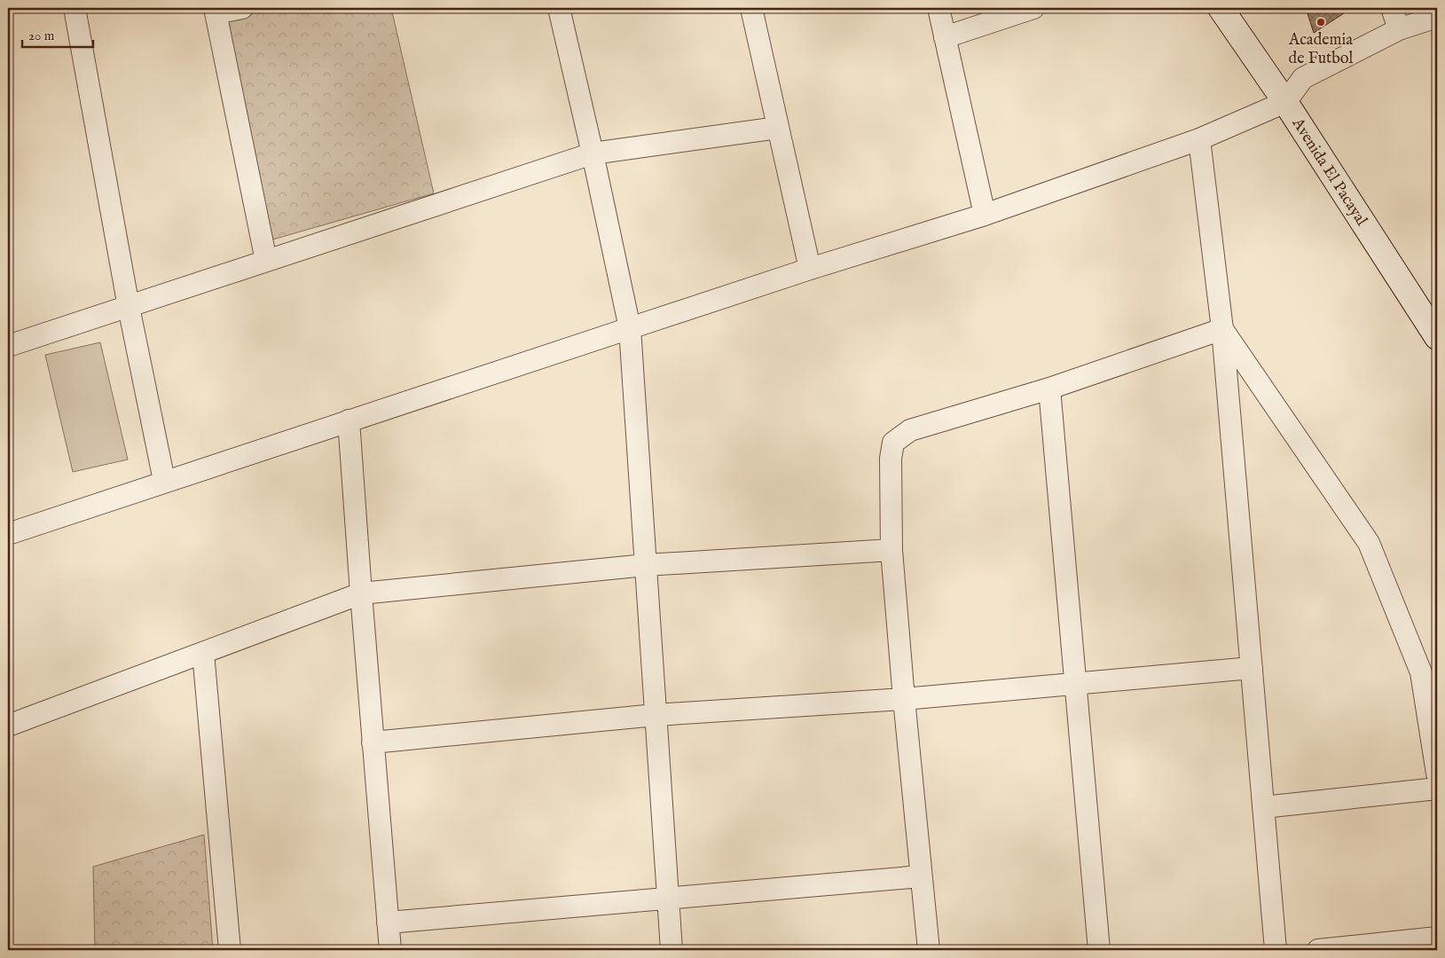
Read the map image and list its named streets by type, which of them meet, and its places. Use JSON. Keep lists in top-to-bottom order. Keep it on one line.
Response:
{"streets":{"street":["Avenida El Pacayal"]},"places":["Academia de Futbol"],"scale_bar":"20 m"}
